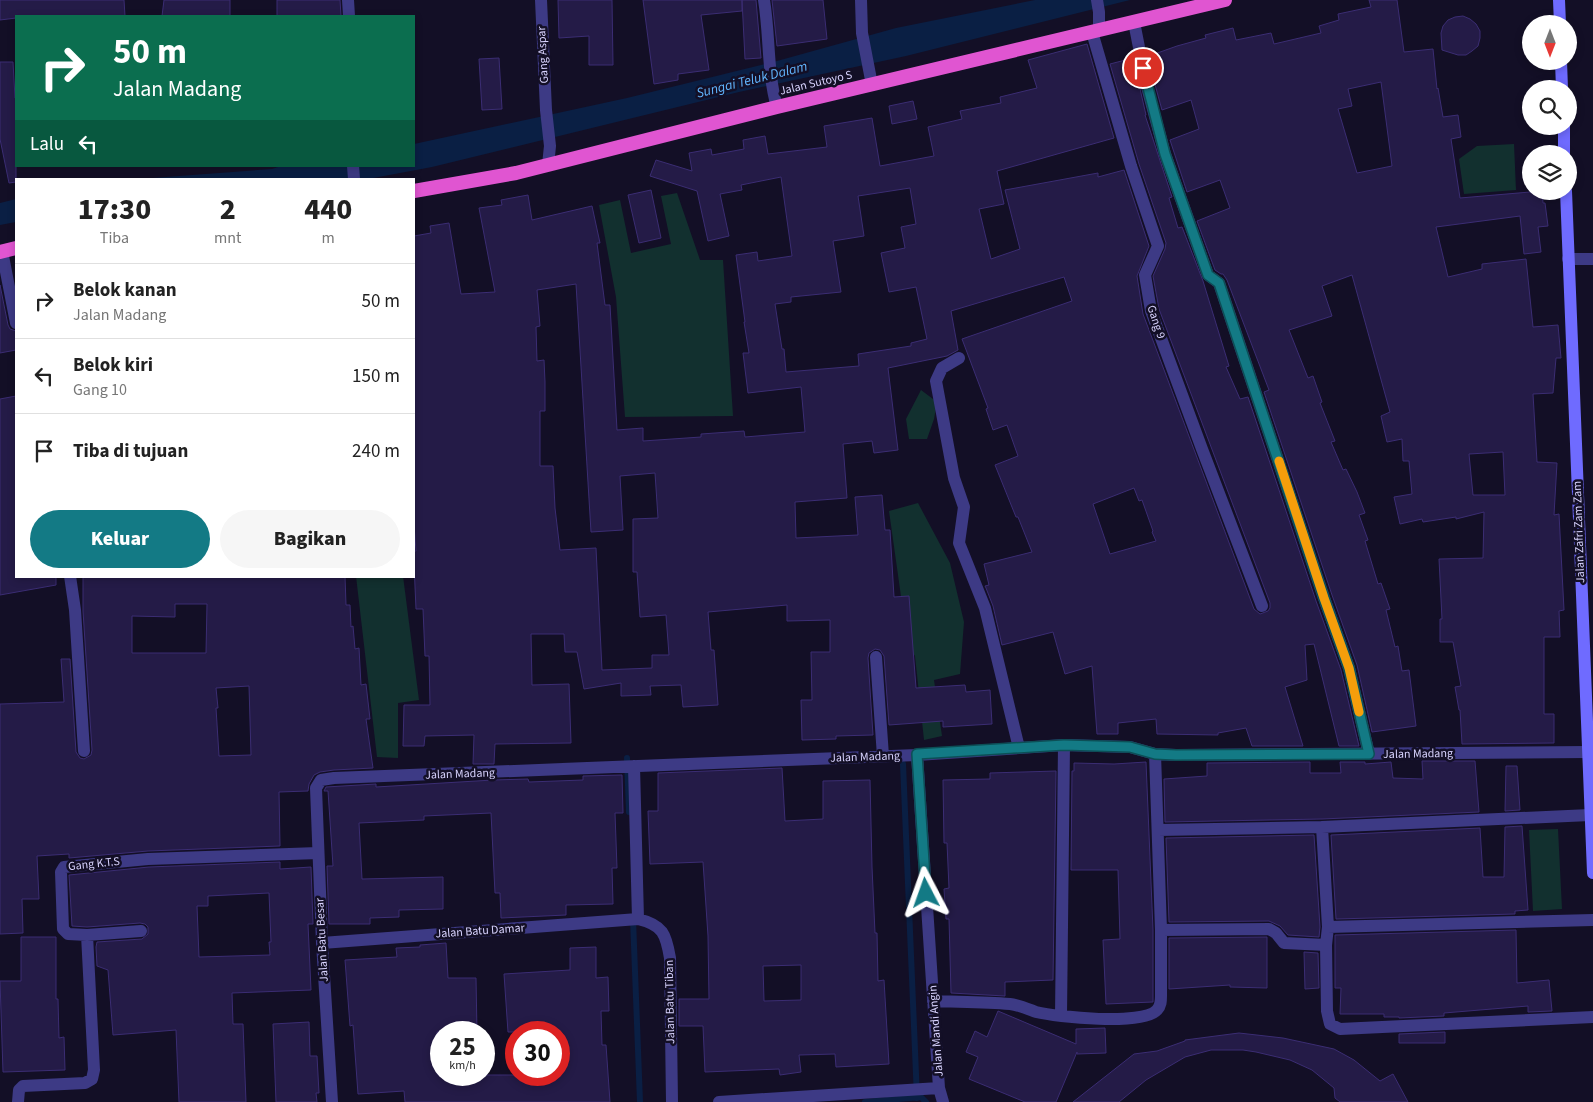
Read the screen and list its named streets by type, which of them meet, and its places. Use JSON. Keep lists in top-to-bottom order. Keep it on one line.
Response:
{"streets":{"highway":["Jalan Sutoyo S"],"main road":["Jalan Zafri Zam Zam"],"street":["Gang Aspar","Gang 9","Jalan Madang","Gang K.T.S","Jalan Batu Damar","Jalan Batu Besar","Jalan Batu Tiban","Jalan Mandi Angin"]},"crossings":[["Gang Aspar","Jalan Sutoyo S"],["Jalan Sutoyo S","Gang 9"],["Jalan Zafri Zam Zam","Jalan Madang"],["Jalan Madang","Jalan Batu Besar"],["Jalan Madang","Jalan Mandi Angin"],["Gang K.T.S","Jalan Batu Besar"],["Jalan Batu Damar","Jalan Batu Besar"],["Jalan Batu Damar","Jalan Batu Tiban"]],"water":["Sungai Teluk Dalam"],"north":"bottom","page":{"turn":["50 m","Jalan Madang"],"then":"Lalu","eta":["17:30","Tiba","2","mnt","440","m"],"list":[{"name":"Belok kanan","note":"Jalan Madang","value":"50 m"},{"name":"Belok kiri","note":"Gang 10","value":"150 m"},{"name":"Tiba di tujuan","value":"240 m"}],"buttons":["Keluar","Bagikan"],"speed":"25 km/h","limit":"30"}}
